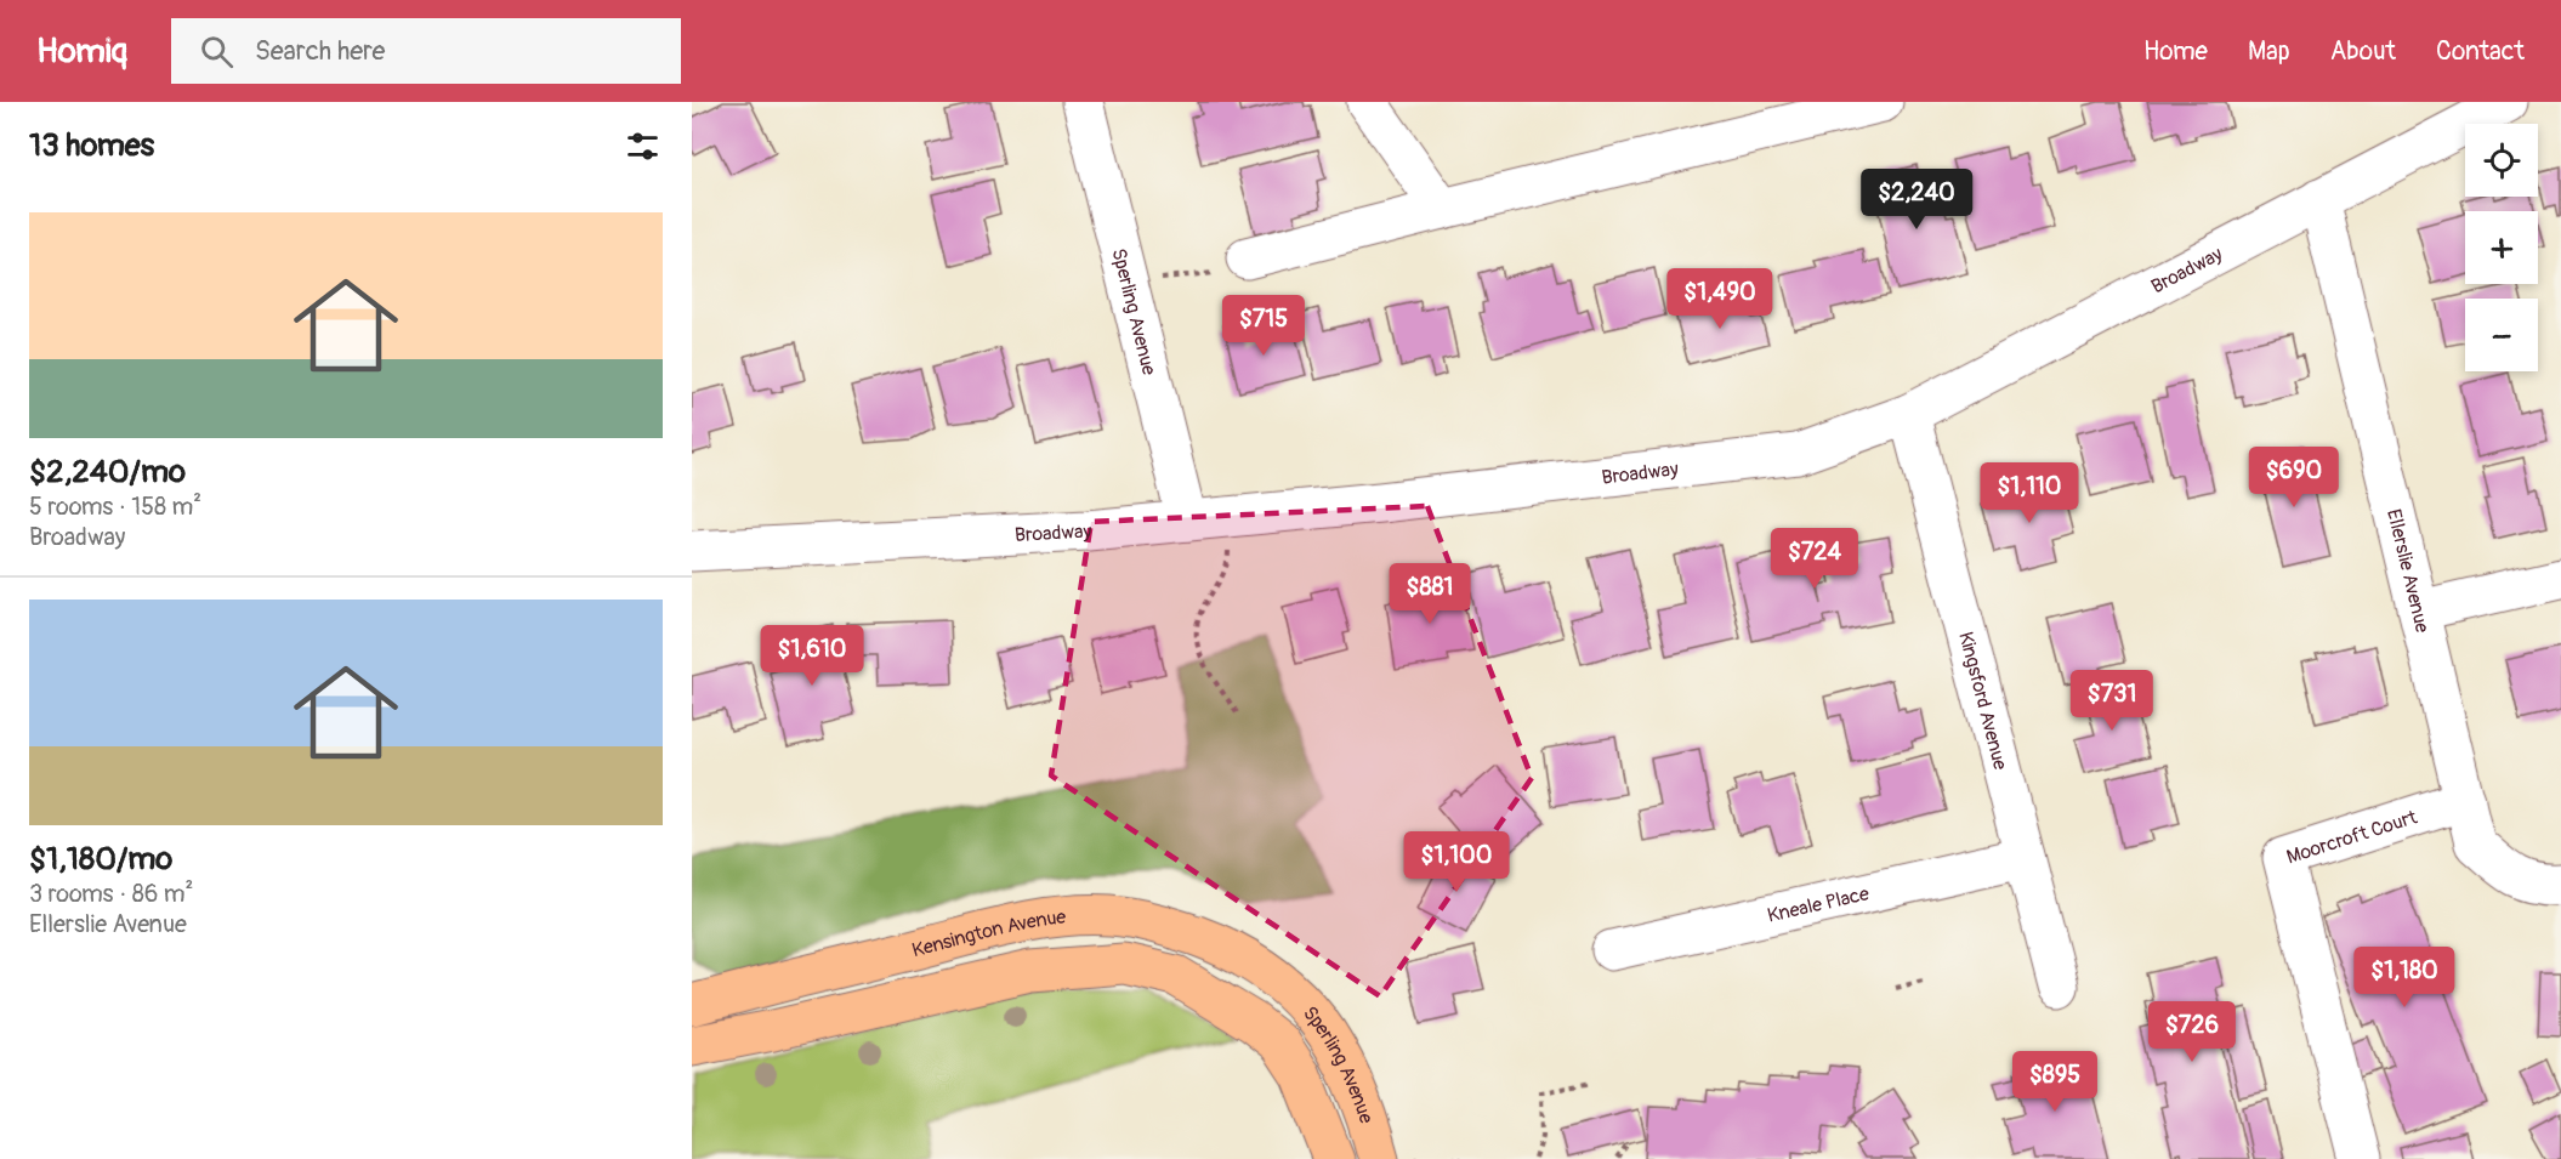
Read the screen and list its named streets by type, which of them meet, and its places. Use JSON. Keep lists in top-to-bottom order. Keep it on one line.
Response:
{"streets":{"main road":["Sperling Avenue","Kensington Avenue"],"street":["Broadway","Ellerslie Avenue","Kingsford Avenue","Moorcroft Court","Kneale Place"]},"crossings":[["Broadway","Sperling Avenue"],["Broadway","Ellerslie Avenue"],["Broadway","Kingsford Avenue"],["Sperling Avenue","Kensington Avenue"],["Ellerslie Avenue","Moorcroft Court"],["Kingsford Avenue","Kneale Place"]],"page":{"header":"Homiq","search":"Search here","nav":["Home","Map","About","Contact"],"heading":"13 homes","map_buttons":["+","−"],"price":["$2,240","$1,490","$715","$690","$1,110","$724","$881","$1,610","$731","$1,100","$1,180","$726","$895"],"list":[{"name":"$2,240/mo","note":"5 rooms · 158 m² · Broadway"},{"name":"$1,180/mo","note":"3 rooms · 86 m² · Ellerslie Avenue"}]}}
